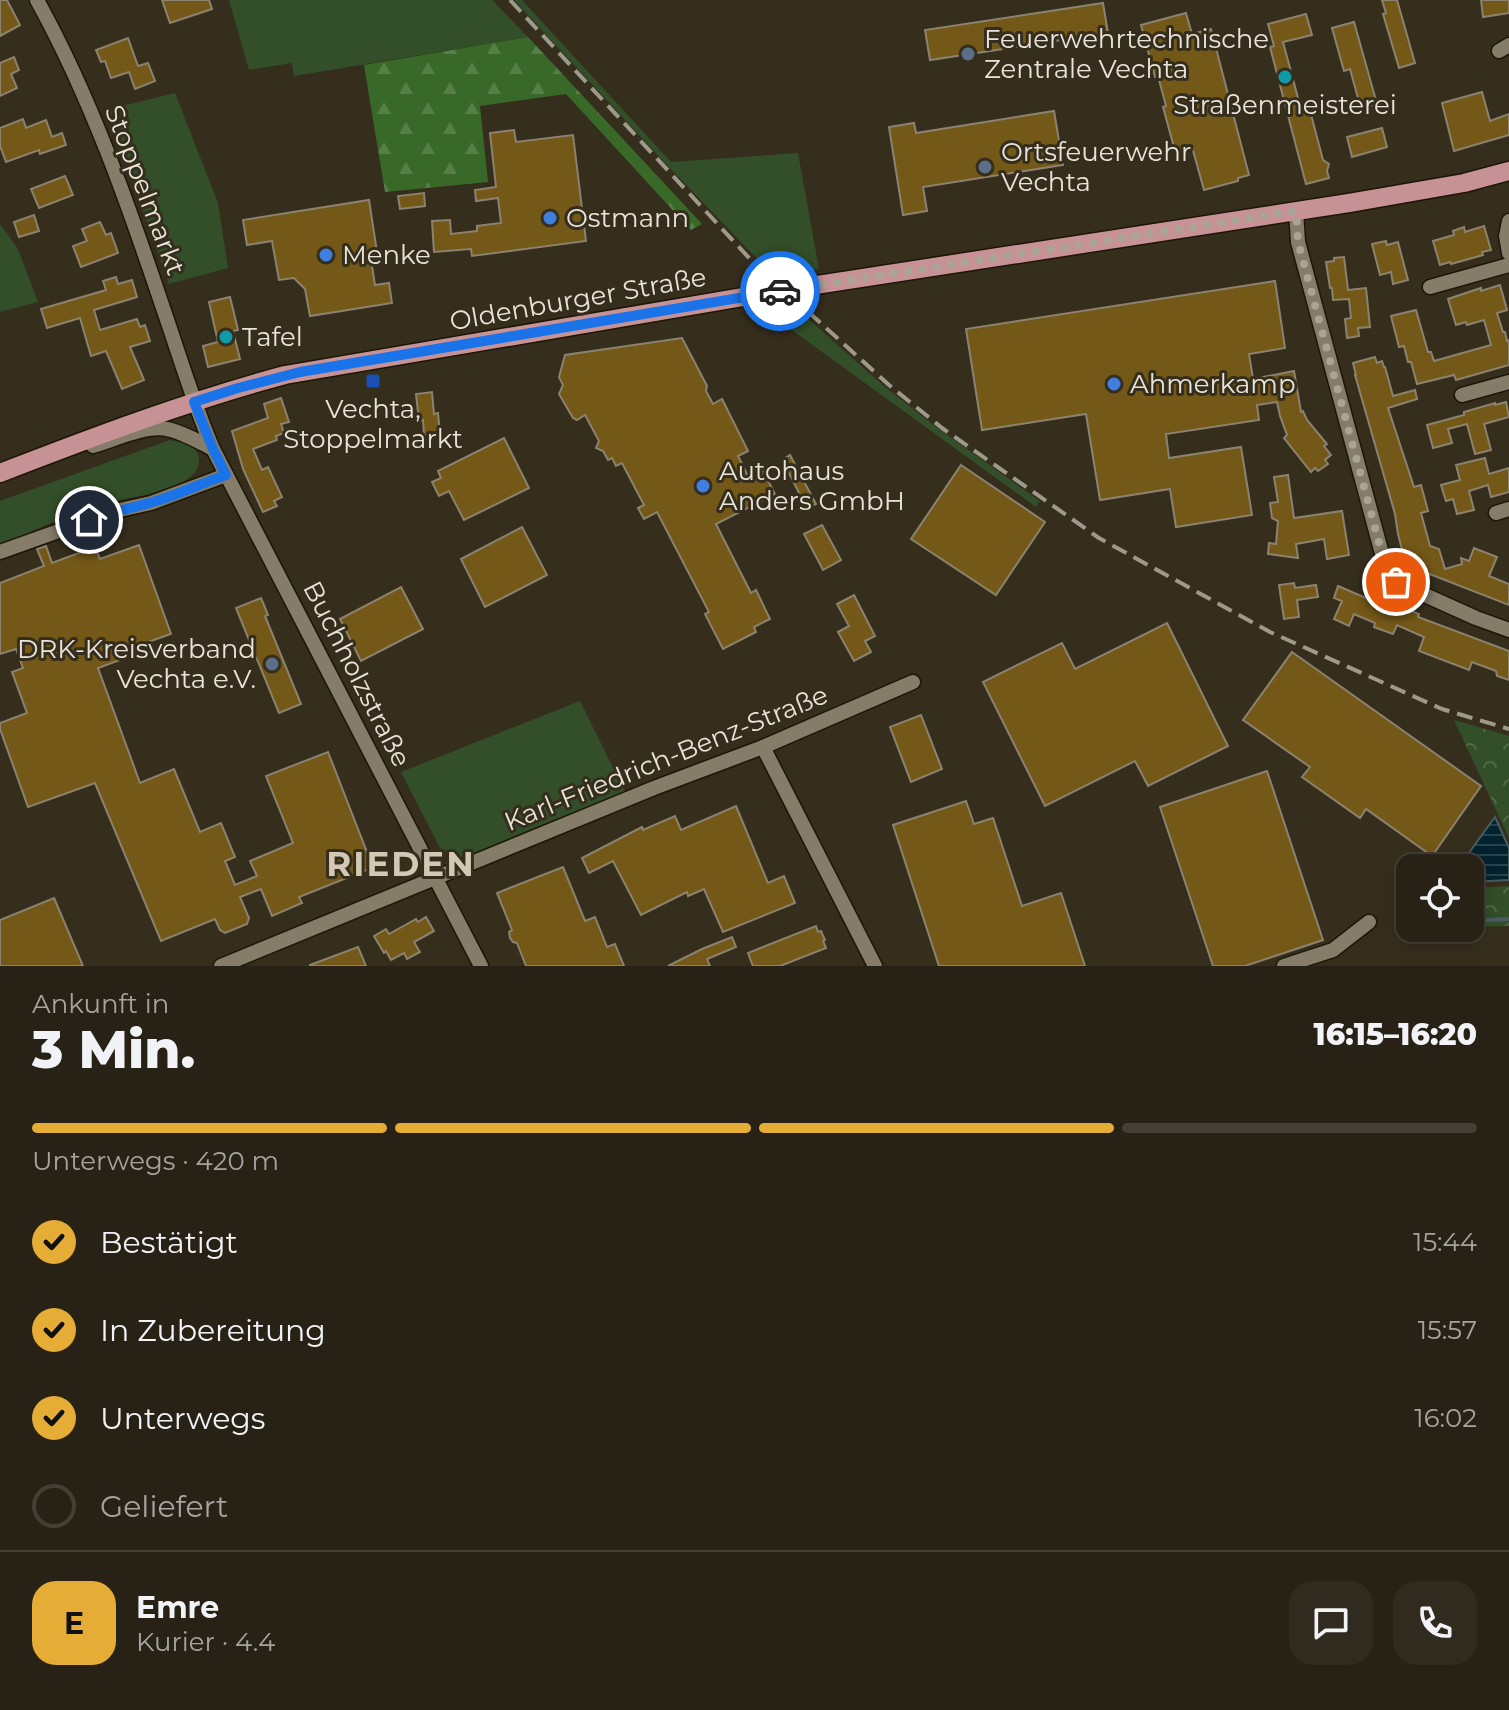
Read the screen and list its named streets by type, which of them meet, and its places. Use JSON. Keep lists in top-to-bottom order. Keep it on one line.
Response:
{"streets":{"main road":["Oldenburger Straße"],"street":["Stoppelmarkt","Buchholzstraße","Karl-Friedrich-Benz-Straße"]},"crossings":[["Stoppelmarkt","Oldenburger Straße"],["Stoppelmarkt","Buchholzstraße"],["Oldenburger Straße","Buchholzstraße"],["Buchholzstraße","Karl-Friedrich-Benz-Straße"]],"districts":["RIEDEN"],"places":{"other":["Feuerwehrtechnische Zentrale Vechta","Straßenmeisterei","Ortsfeuerwehr Vechta","Ostmann","Menke","Tafel","Ahmerkamp","Autohaus Anders GmbH","DRK-Kreisverband Vechta e.V."],"transit":["Vechta, Stoppelmarkt"]},"page":{"heading":["3 Min.","Ankunft in","16:15–16:20"],"panel":["Emre","Kurier · 4.4"],"bar":"Unterwegs · 420 m","list":[["Bestätigt","15:44"],["In Zubereitung","15:57"],["Unterwegs","16:02"],"Geliefert"],"round":"E"}}
